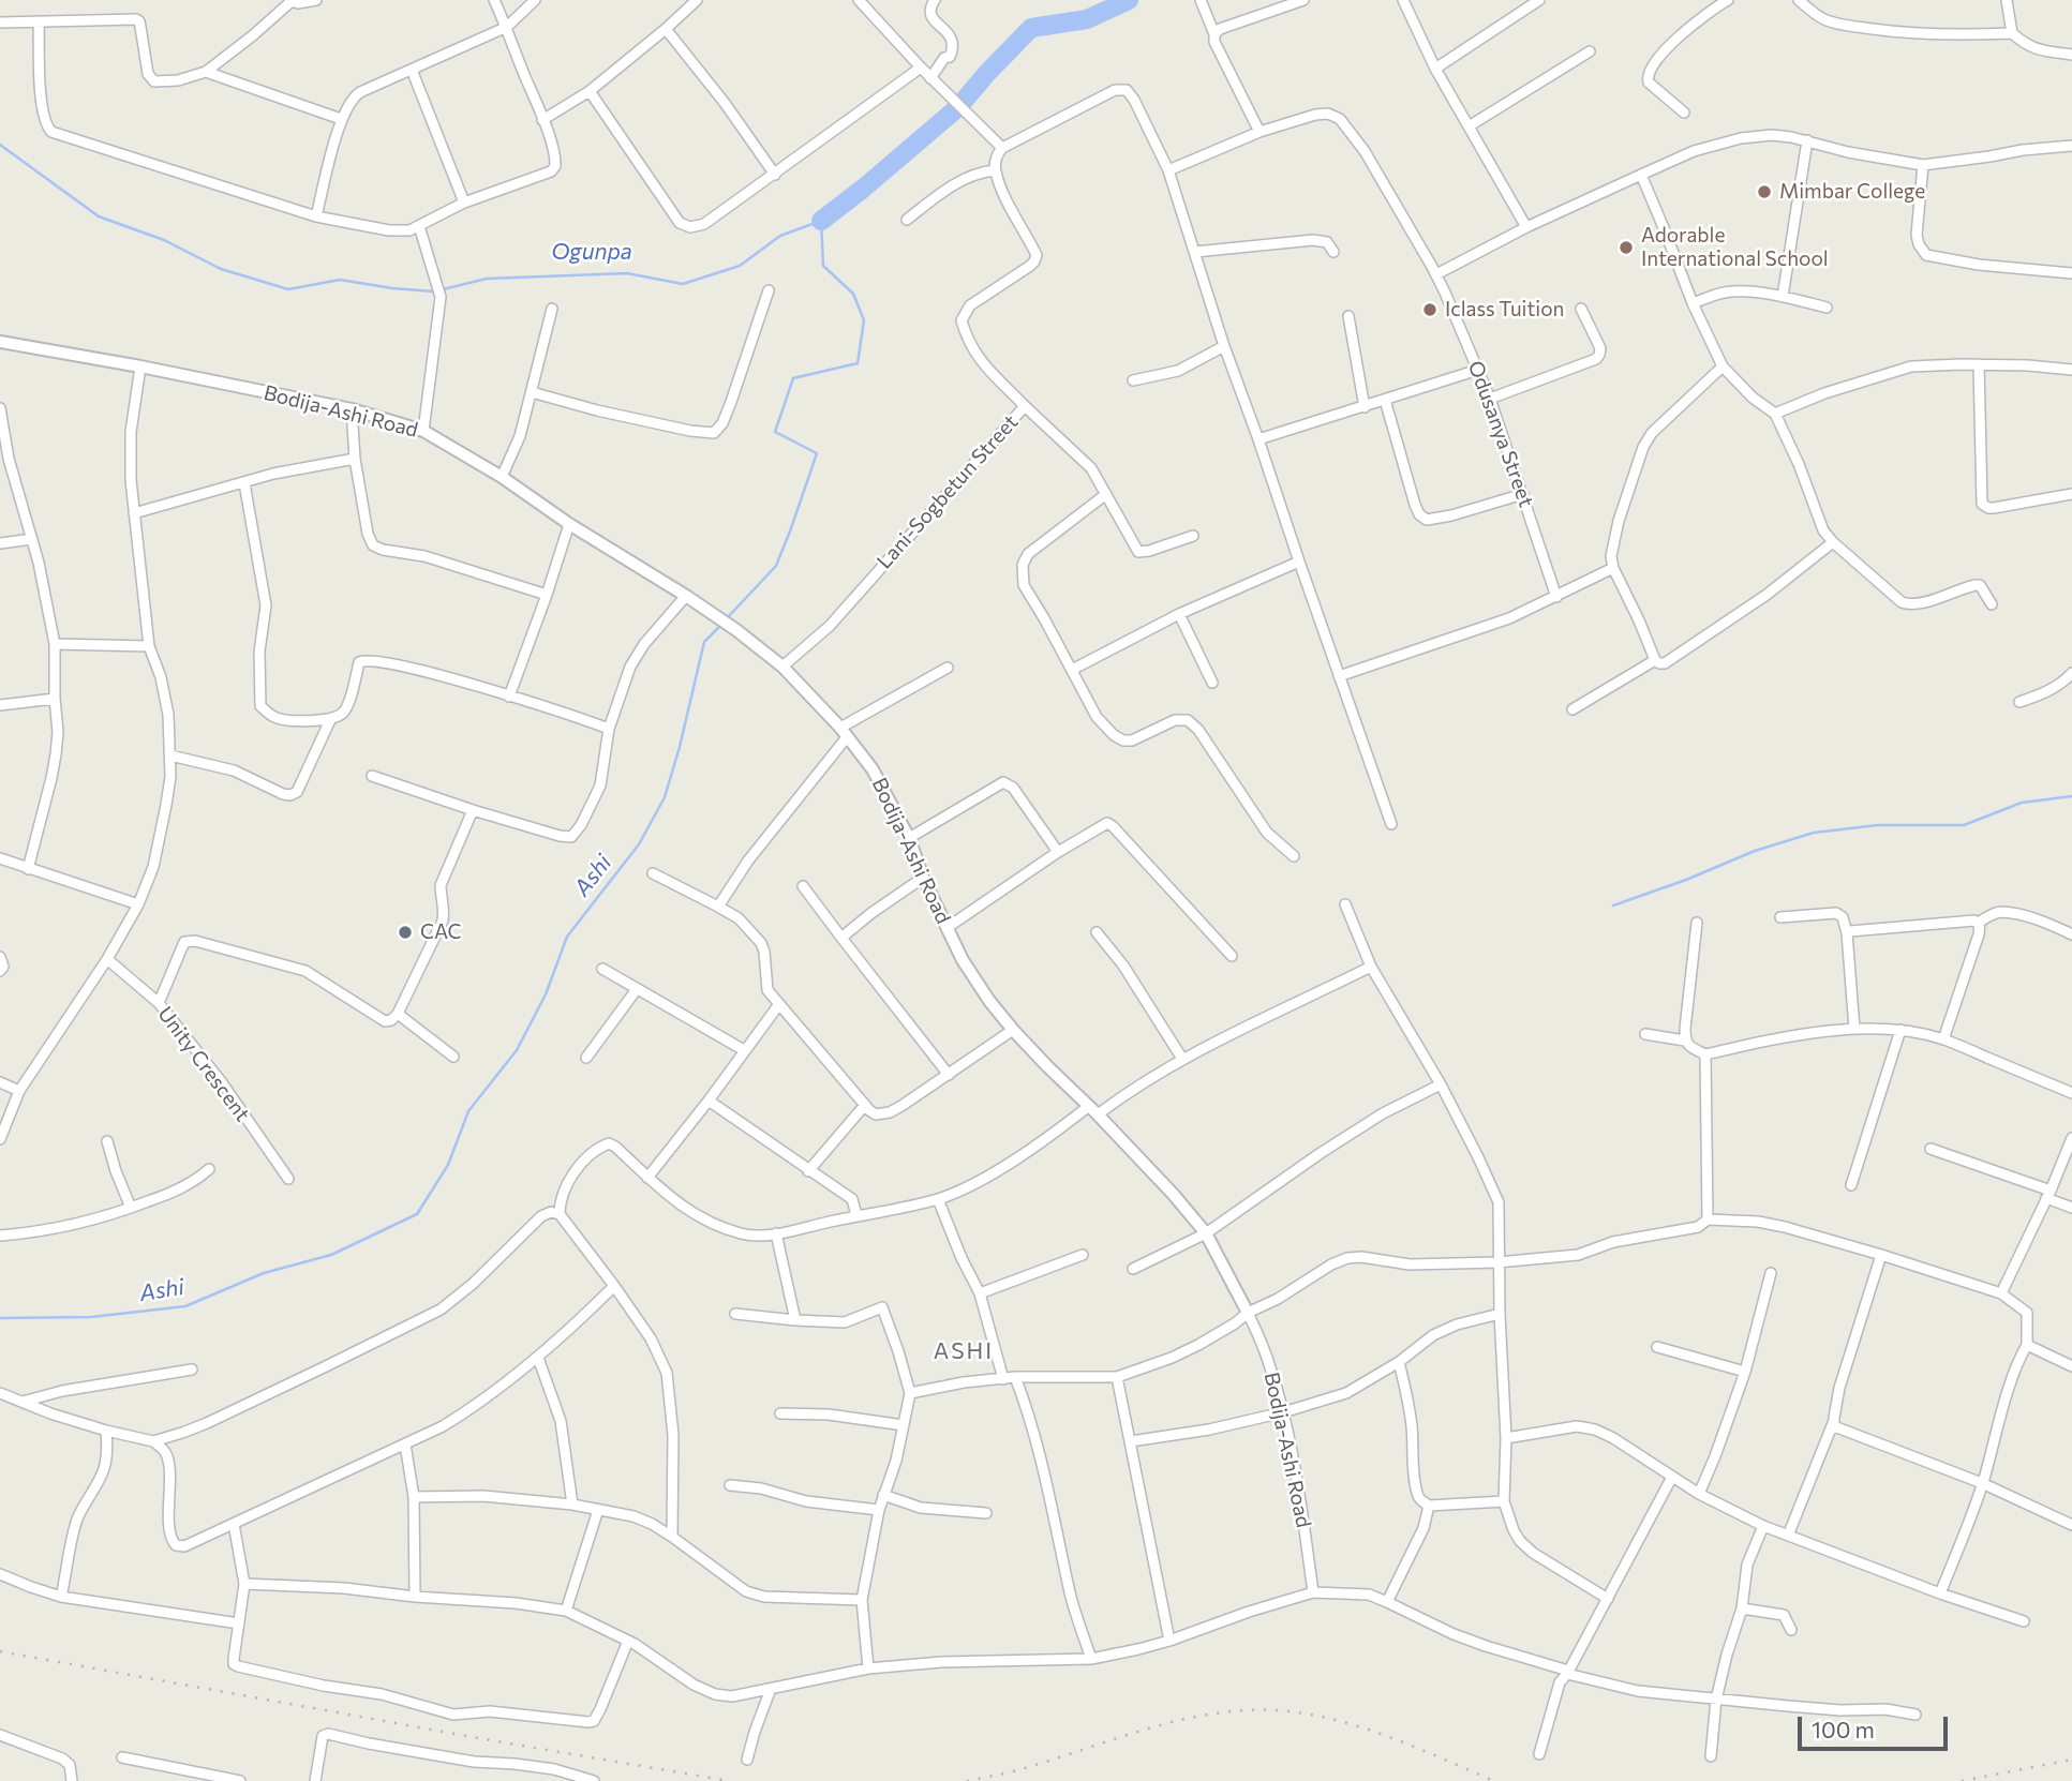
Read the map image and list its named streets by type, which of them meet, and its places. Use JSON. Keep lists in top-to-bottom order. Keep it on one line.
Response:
{"streets":{"street":["Bodija-Ashi Road","Odusanya Street","Lani-Sogbetun Street","Unity Crescent"]},"crossings":[["Bodija-Ashi Road","Lani-Sogbetun Street"]],"districts":["ASHI"],"water":["Ogunpa","Ashi"],"places":["Mimbar College","Adorable International School","Iclass Tuition","CAC"],"scale_bar":"100 m"}
